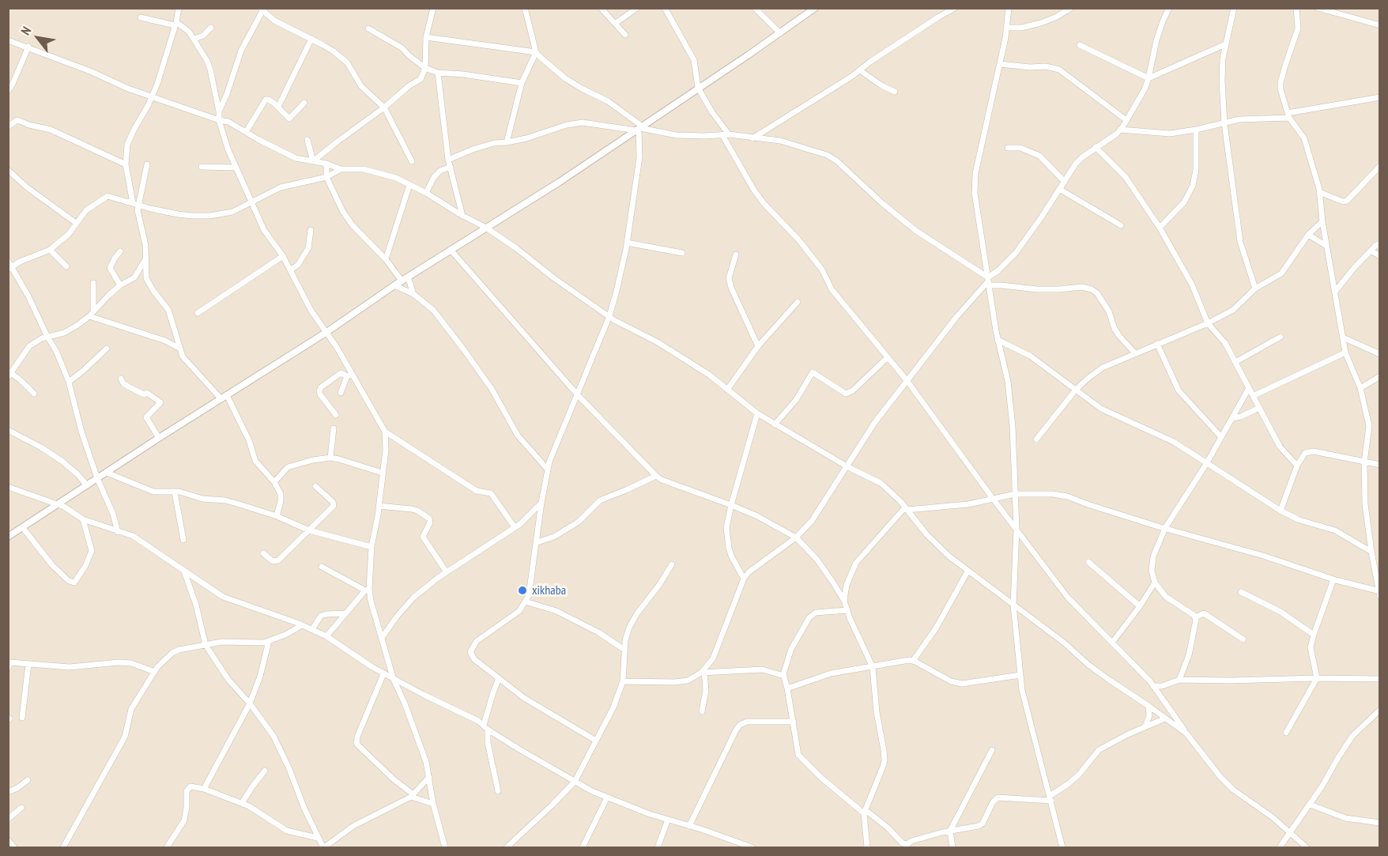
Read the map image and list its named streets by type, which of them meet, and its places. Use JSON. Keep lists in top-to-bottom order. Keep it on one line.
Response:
{"places":["xikhaba"],"north":"top left"}
